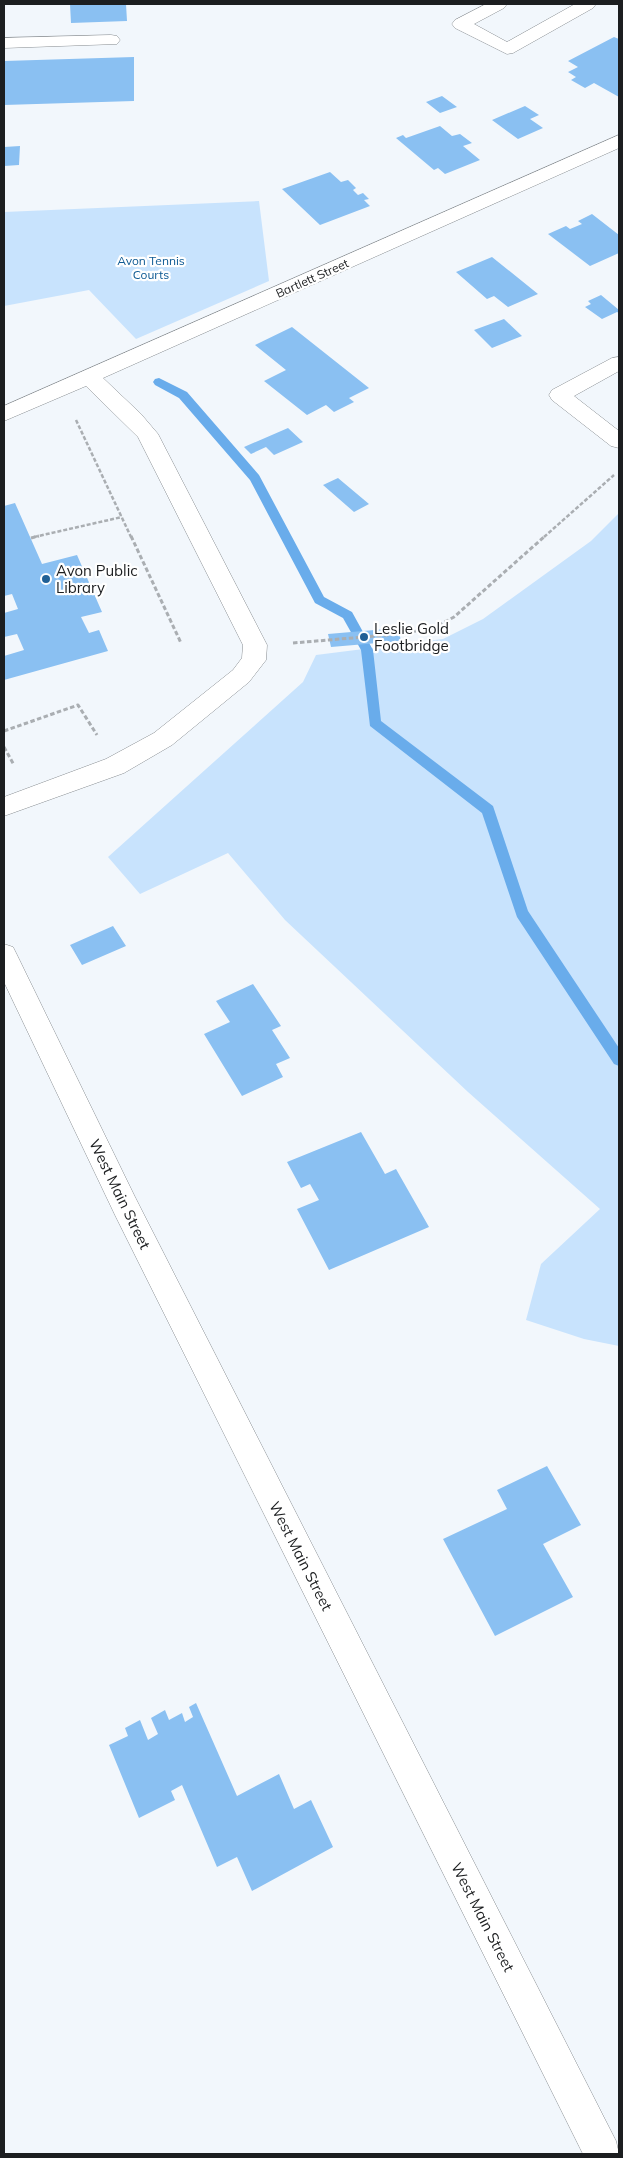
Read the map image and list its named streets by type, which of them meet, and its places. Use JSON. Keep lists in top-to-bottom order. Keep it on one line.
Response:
{"streets":{"main road":["Bartlett Street","West Main Street"]},"parks":["Avon Tennis Courts"],"places":["Avon Public Library","Leslie Gold Footbridge"]}
